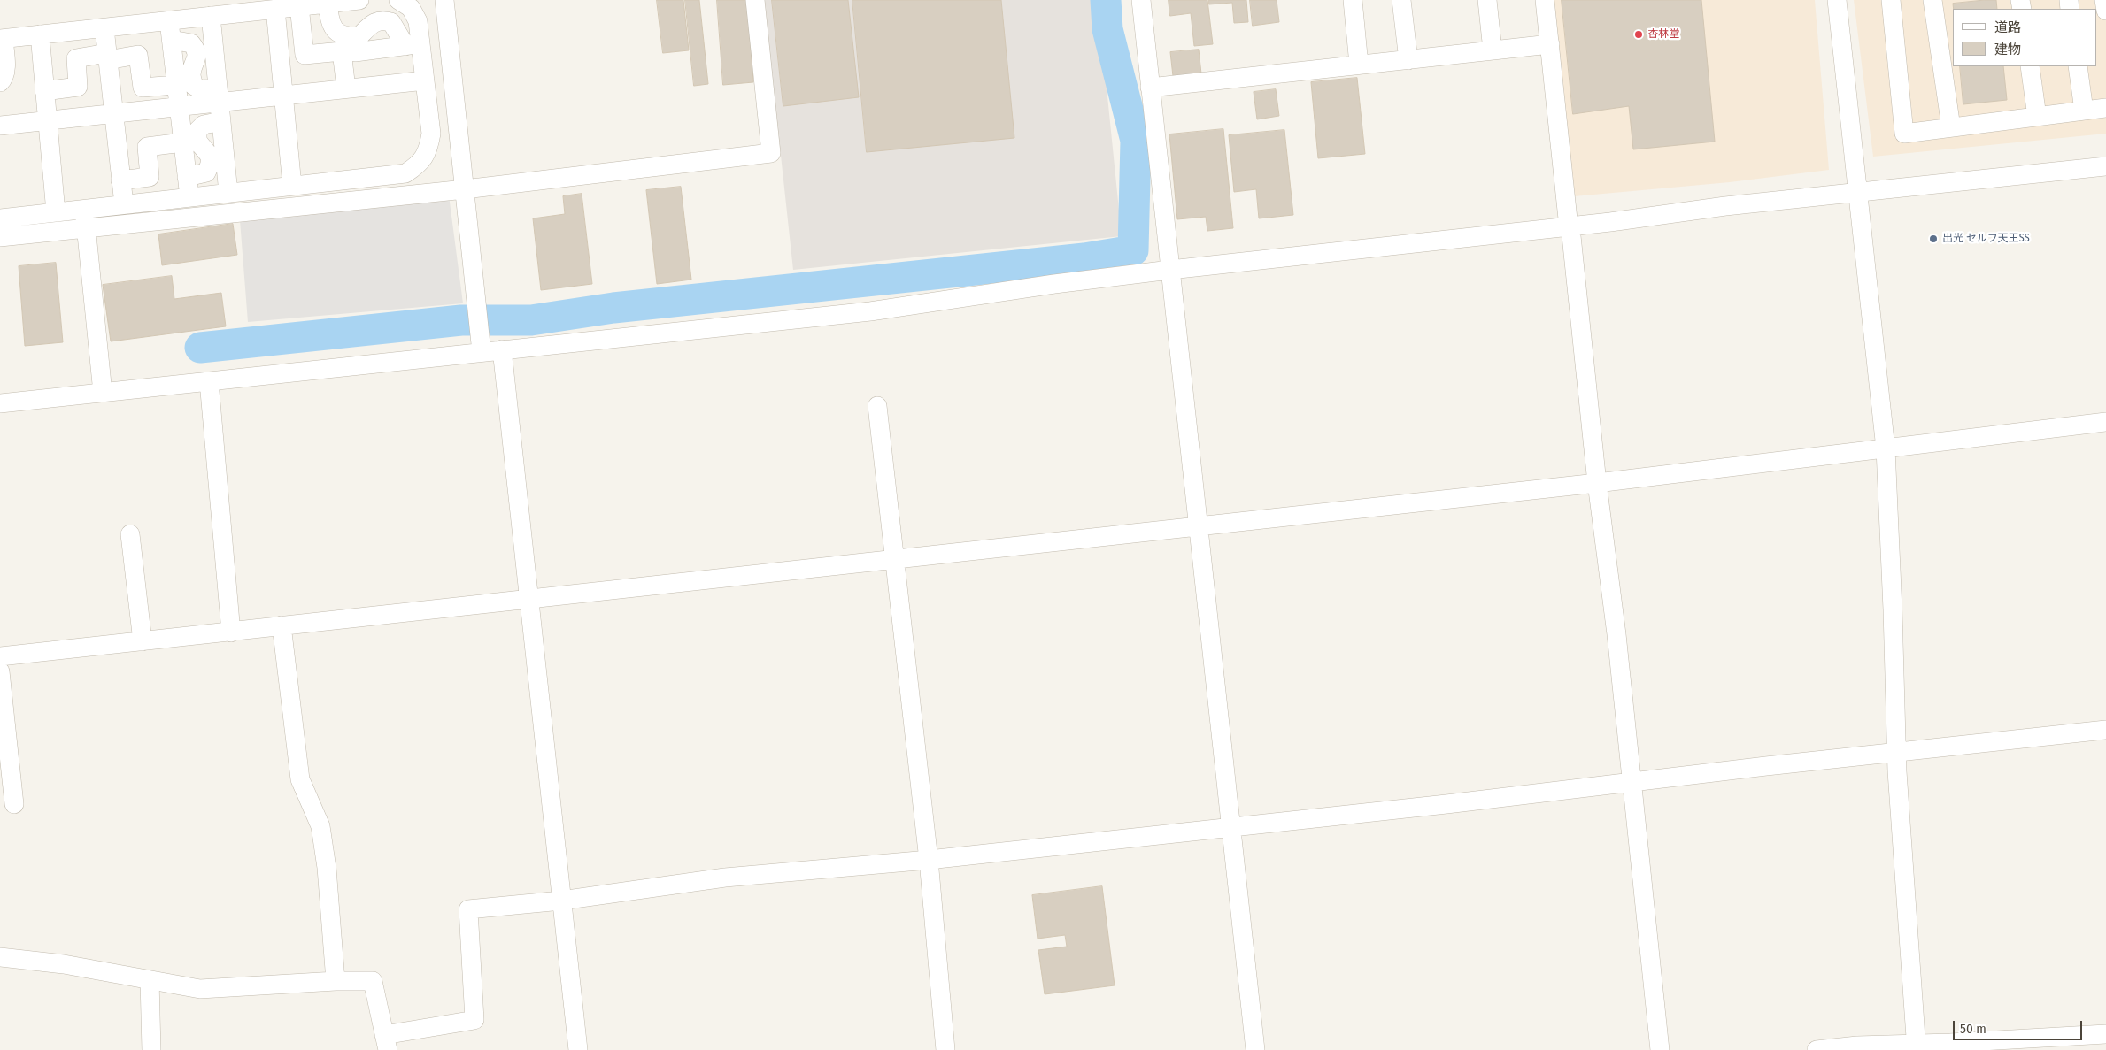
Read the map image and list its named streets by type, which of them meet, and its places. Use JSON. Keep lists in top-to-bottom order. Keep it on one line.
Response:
{"places":["杏林堂","出光 セルフ天王SS"],"legend":["道路","建物"],"scale_bar":"50 m"}
